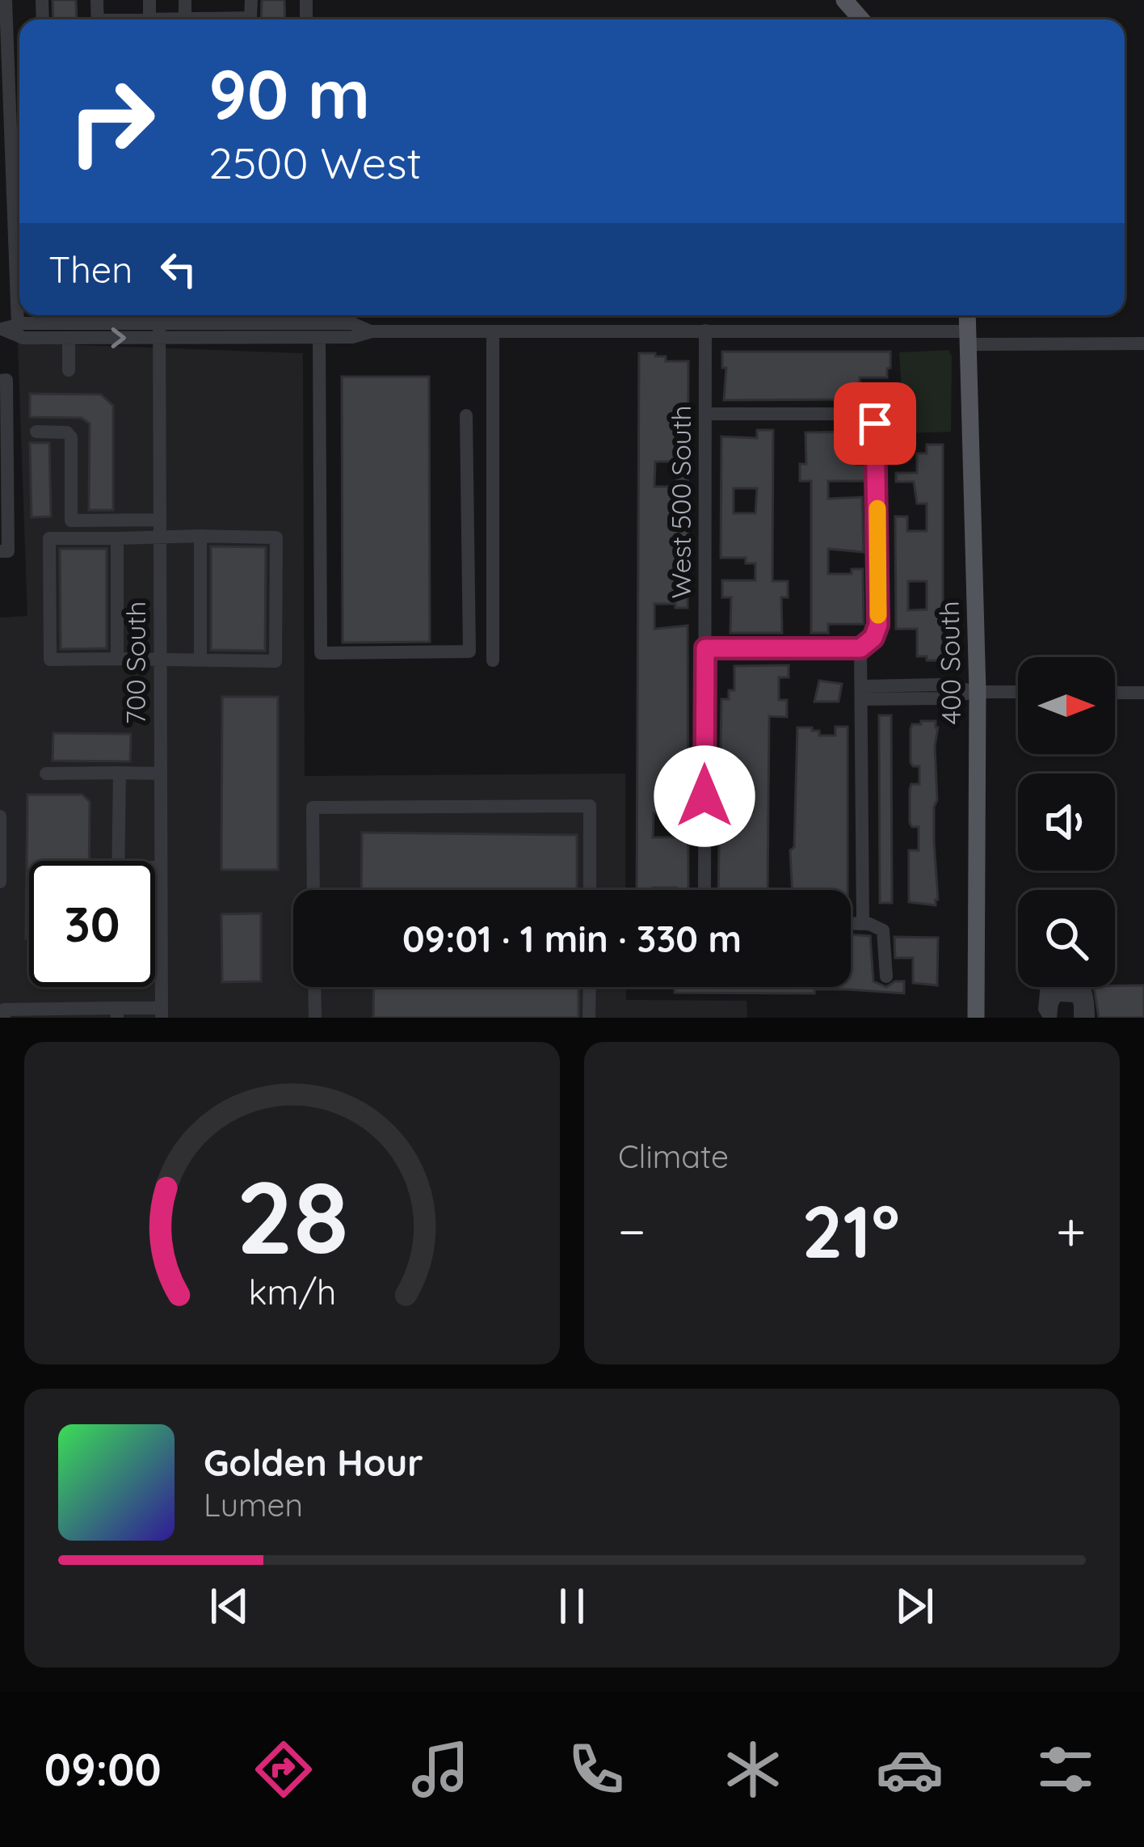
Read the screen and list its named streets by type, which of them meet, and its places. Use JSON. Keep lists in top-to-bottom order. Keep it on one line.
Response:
{"streets":{"main road":["400 South"],"street":["West 500 South","700 South"]},"north":"right","page":{"turn":["90 m","2500 West"],"then":"Then","limit":"30","trip":"09:01 · 1 min · 330 m","tile":"Climate","heat":["−","21°","+"],"song":["Golden Hour","Lumen"],"tabs":"09:00","gauge":["28","km/h"]}}
